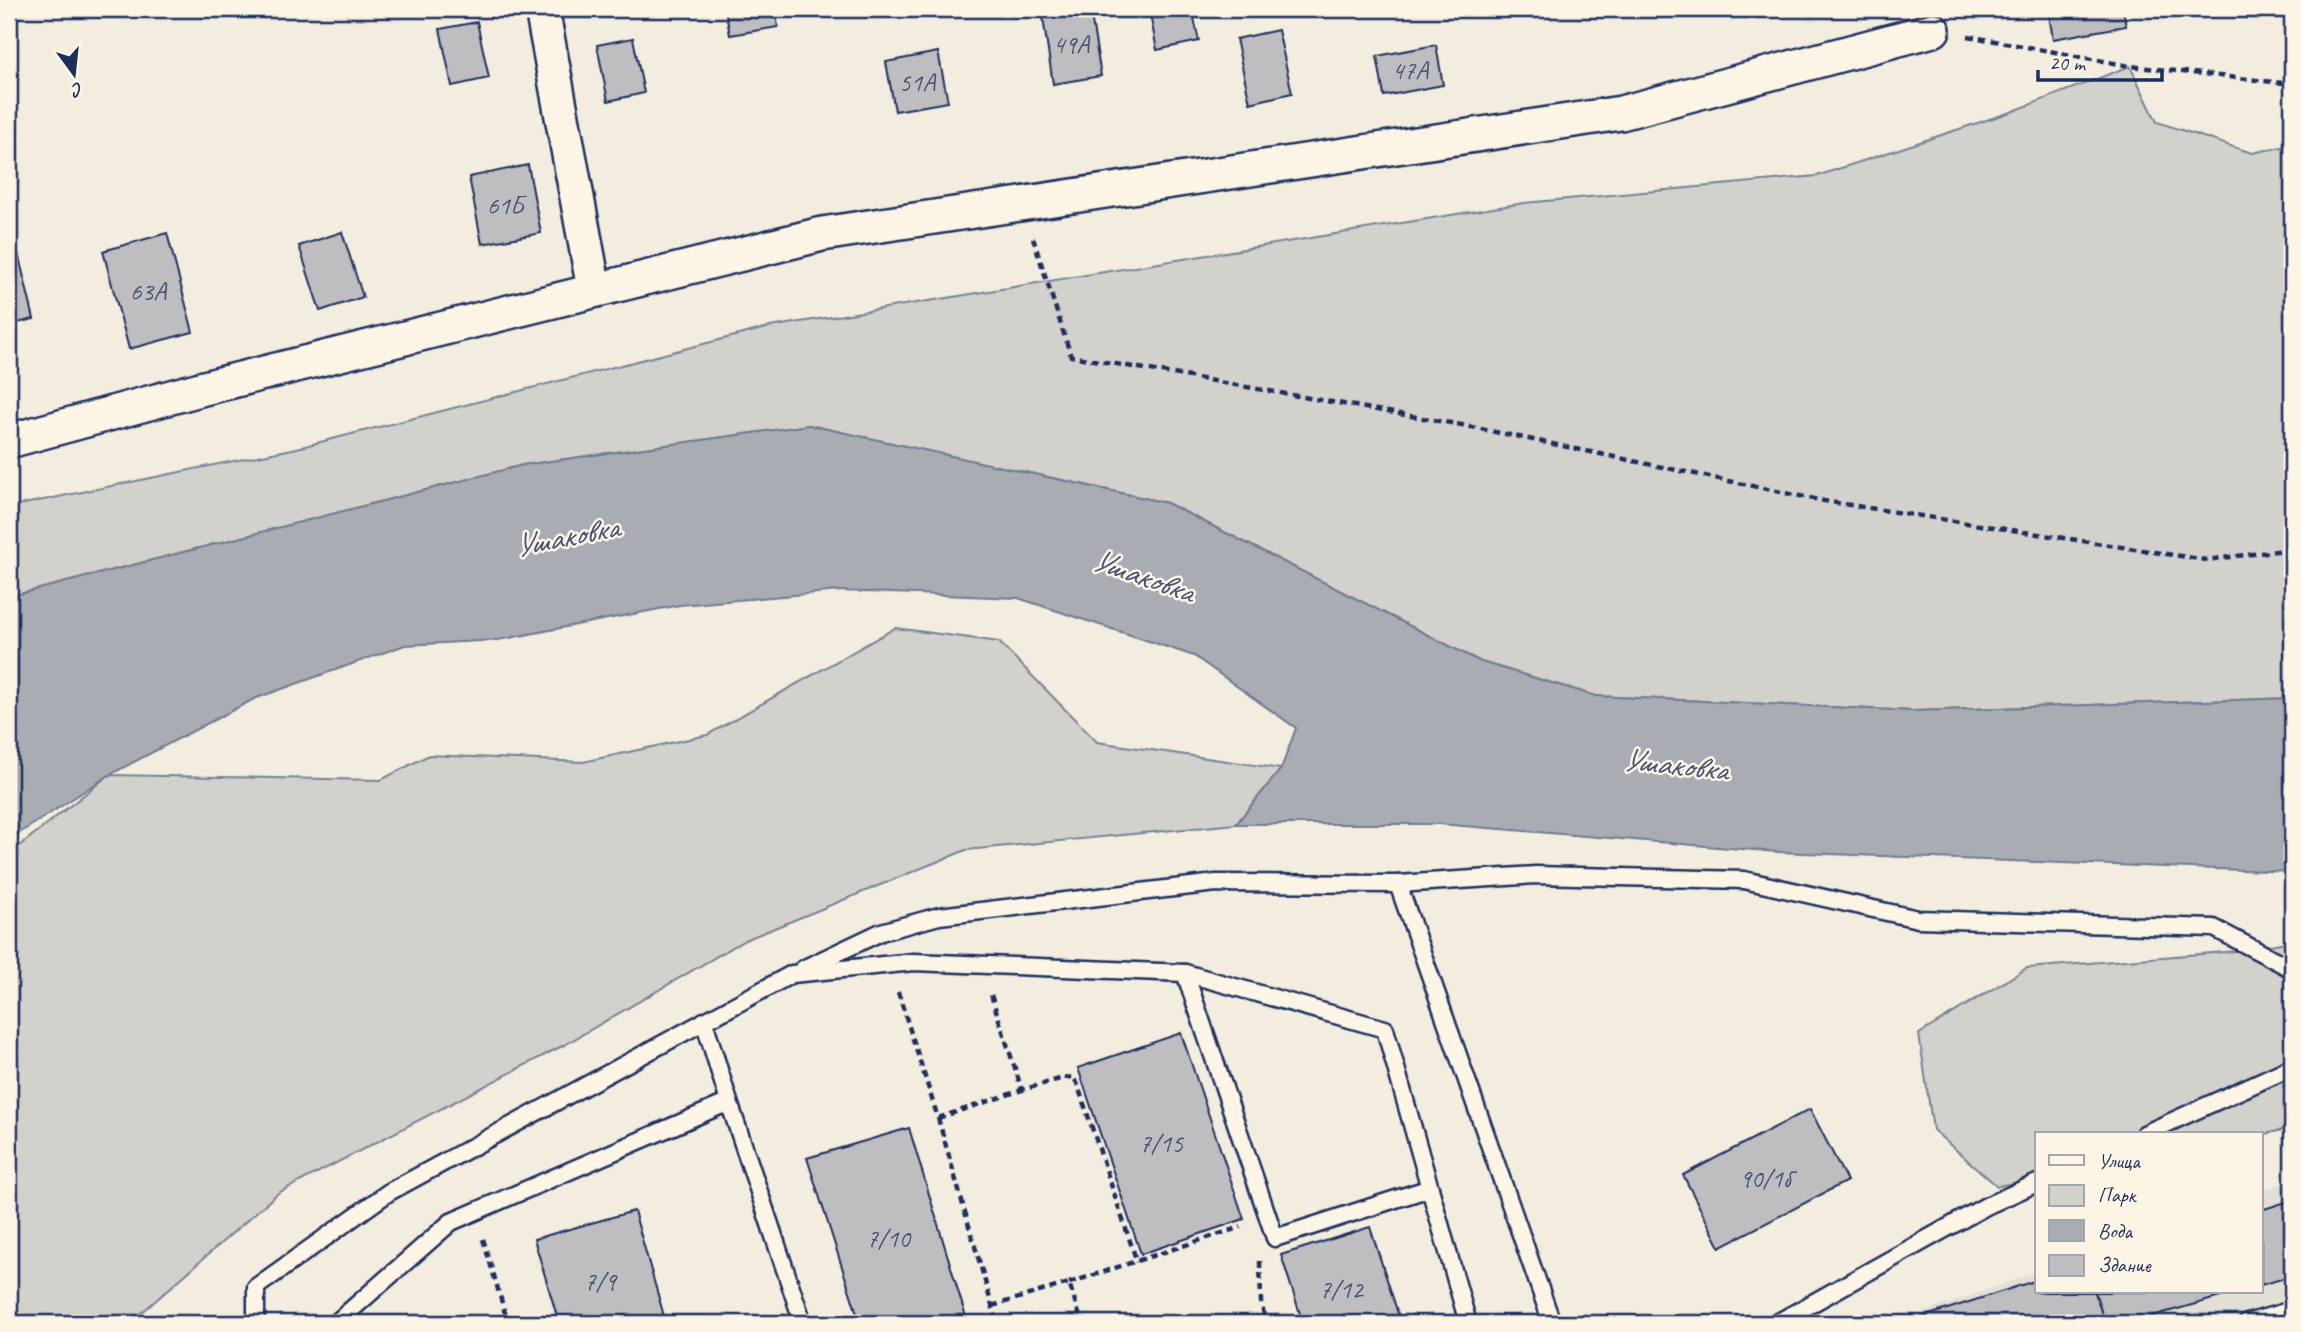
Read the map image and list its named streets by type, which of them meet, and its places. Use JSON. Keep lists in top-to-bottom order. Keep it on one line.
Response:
{"water":["Ушаковка"],"house_numbers":["49А","47А","51А","61Б","63А","7/15","90/1б","7/10","7/9","7/12"],"legend":["Улица","Парк","Вода","Здание"],"scale_bar":"20 m","north":"bottom"}
